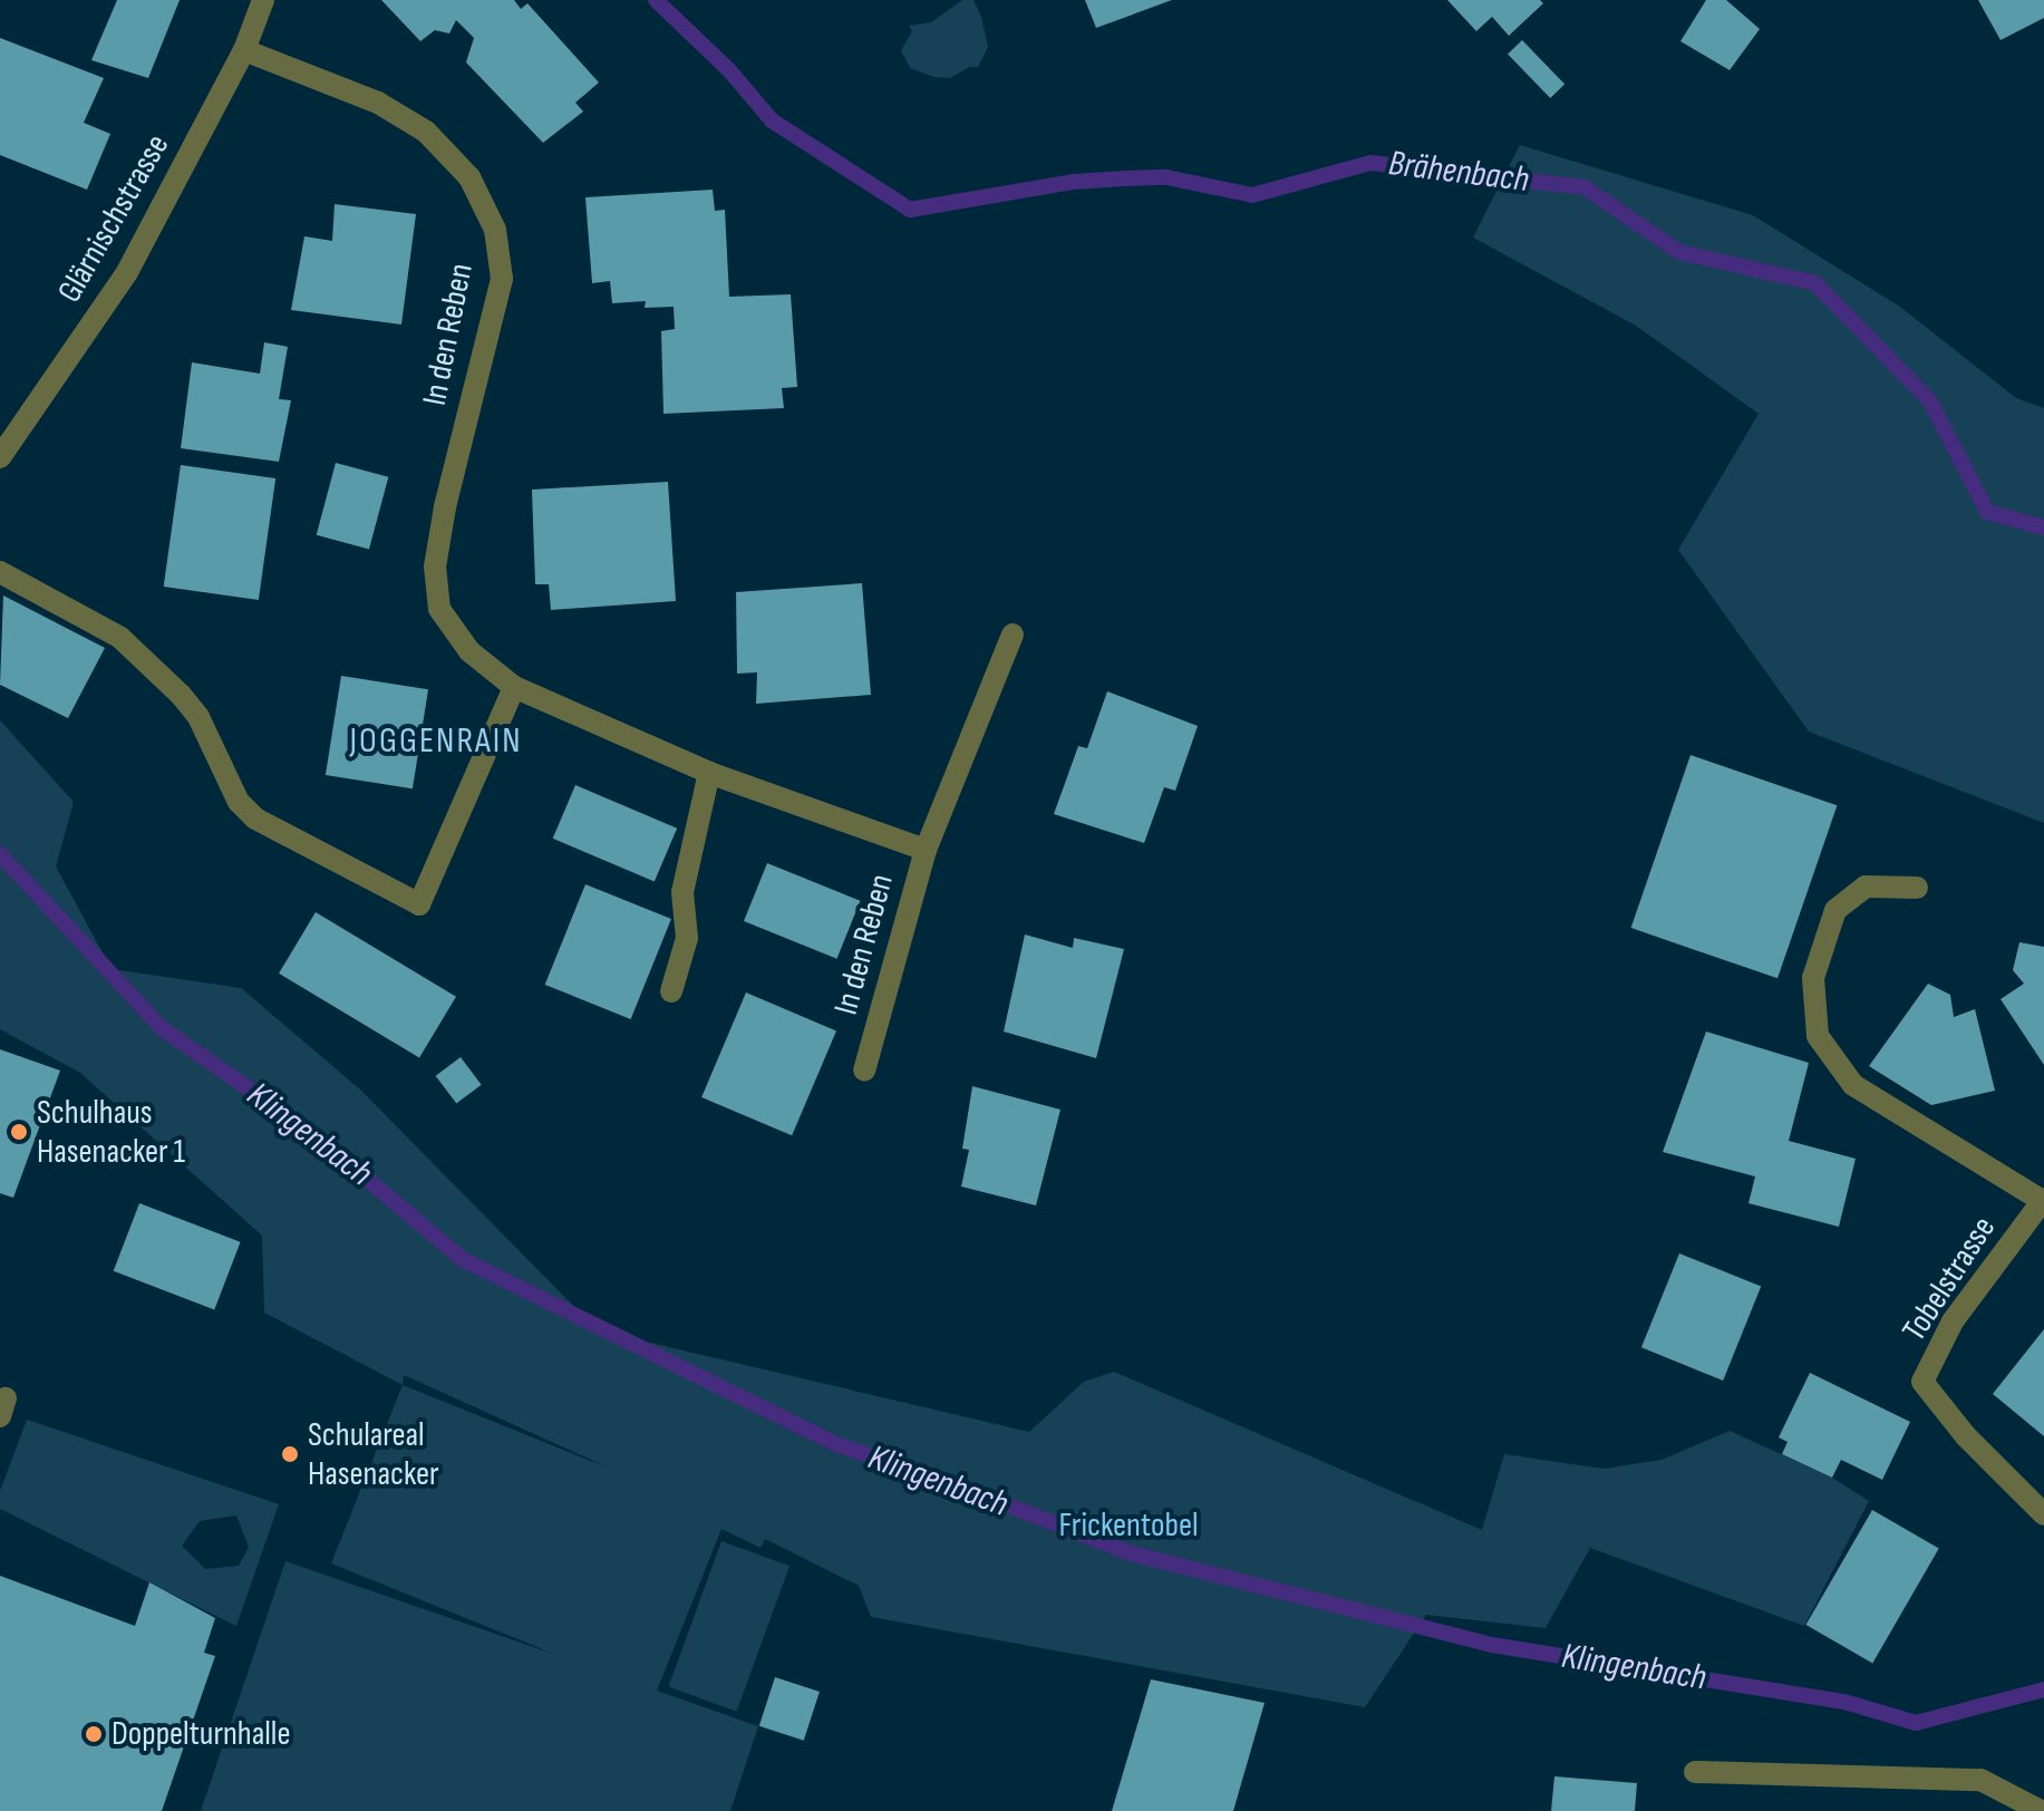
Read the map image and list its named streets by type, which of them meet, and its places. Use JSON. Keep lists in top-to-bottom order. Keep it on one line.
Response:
{"streets":{"street":["Glärnischstrasse","In den Reben","Tobelstrasse"]},"crossings":[["Glärnischstrasse","In den Reben"]],"districts":["JOGGENRAIN"],"water":["Brähenbach","Klingenbach"],"parks":["Frickentobel"],"places":["Schulhaus Hasenacker 1","Schulareal Hasenacker","Doppelturnhalle"]}
